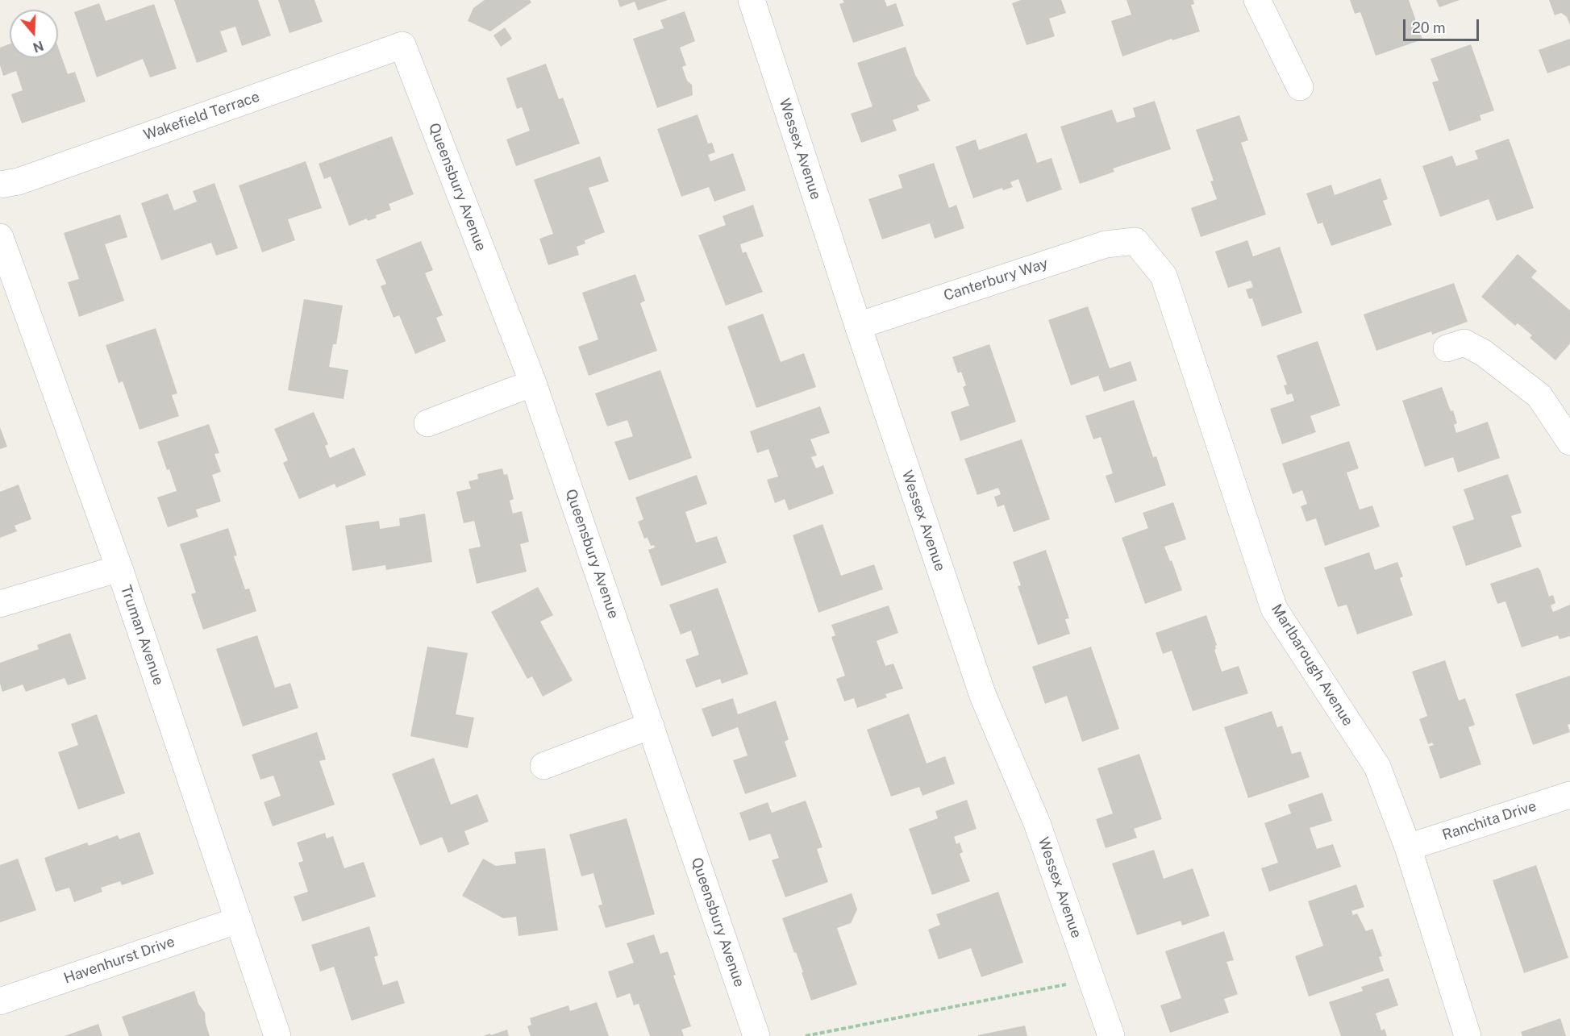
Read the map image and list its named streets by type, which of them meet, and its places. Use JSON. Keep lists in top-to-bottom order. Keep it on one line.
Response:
{"streets":{"street":["Wakefield Terrace","Wessex Avenue","Queensbury Avenue","Canterbury Way","Truman Avenue","Marlbarough Avenue","Ranchita Drive","Havenhurst Drive"]},"crossings":[["Wakefield Terrace","Queensbury Avenue"],["Wessex Avenue","Canterbury Way"],["Canterbury Way","Marlbarough Avenue"],["Truman Avenue","Havenhurst Drive"],["Marlbarough Avenue","Ranchita Drive"]],"scale_bar":"20 m","north":"bottom"}
